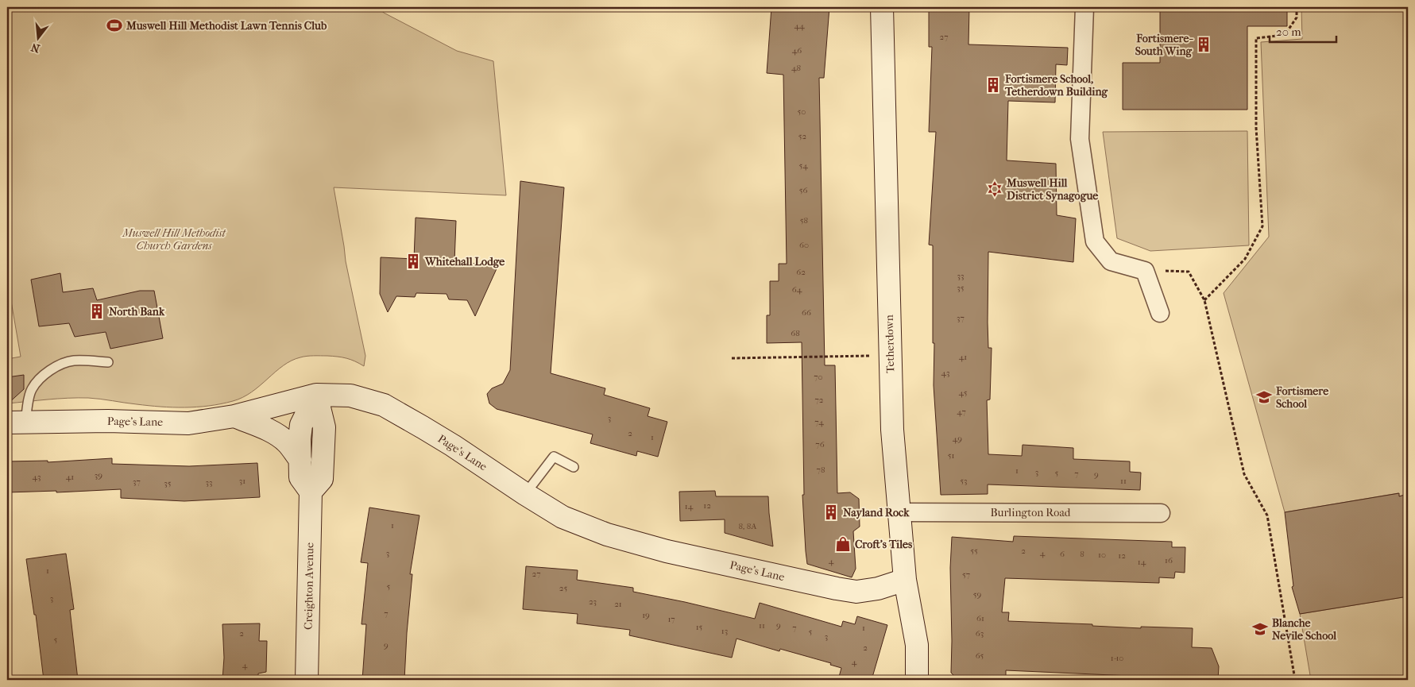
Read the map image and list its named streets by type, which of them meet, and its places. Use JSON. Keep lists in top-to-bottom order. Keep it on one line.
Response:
{"streets":{"street":["Tetherdown","Page's Lane","Burlington Road","Creighton Avenue"]},"crossings":[["Tetherdown","Page's Lane"],["Tetherdown","Burlington Road"]],"parks":["Muswell Hill Methodist Church Gardens"],"places":{"sports":["Muswell Hill Methodist Lawn Tennis Club"],"building":["Fortismere- South Wing","Fortismere School, Tetherdown Building","Whitehall Lodge","North Bank","Nayland Rock"],"synagogue":["Muswell Hill District Synagogue"],"school or university":["Fortismere School","Blanche Nevile School"],"shop":["Croft's Tiles"]},"house_numbers":["44","27","46","48","50","52","54","56","58","60","62","33","35","64","66","37","68","41","43","70","45","72","47","3","74","2","1","49","76","51","78","1","3","5","7","9","39","43","41","31","53","11","37","33","35","12","14","1","8, 8A","55","2","3","4","6","8","10","12","16","4","14","1","27","57","5","25","59","3","23","21","7","19","61","17","11","9","15","7","1","13","5","2","63","3","5","9","2","65","1-10","4","4"],"scale_bar":"20 m","north":"bottom"}
